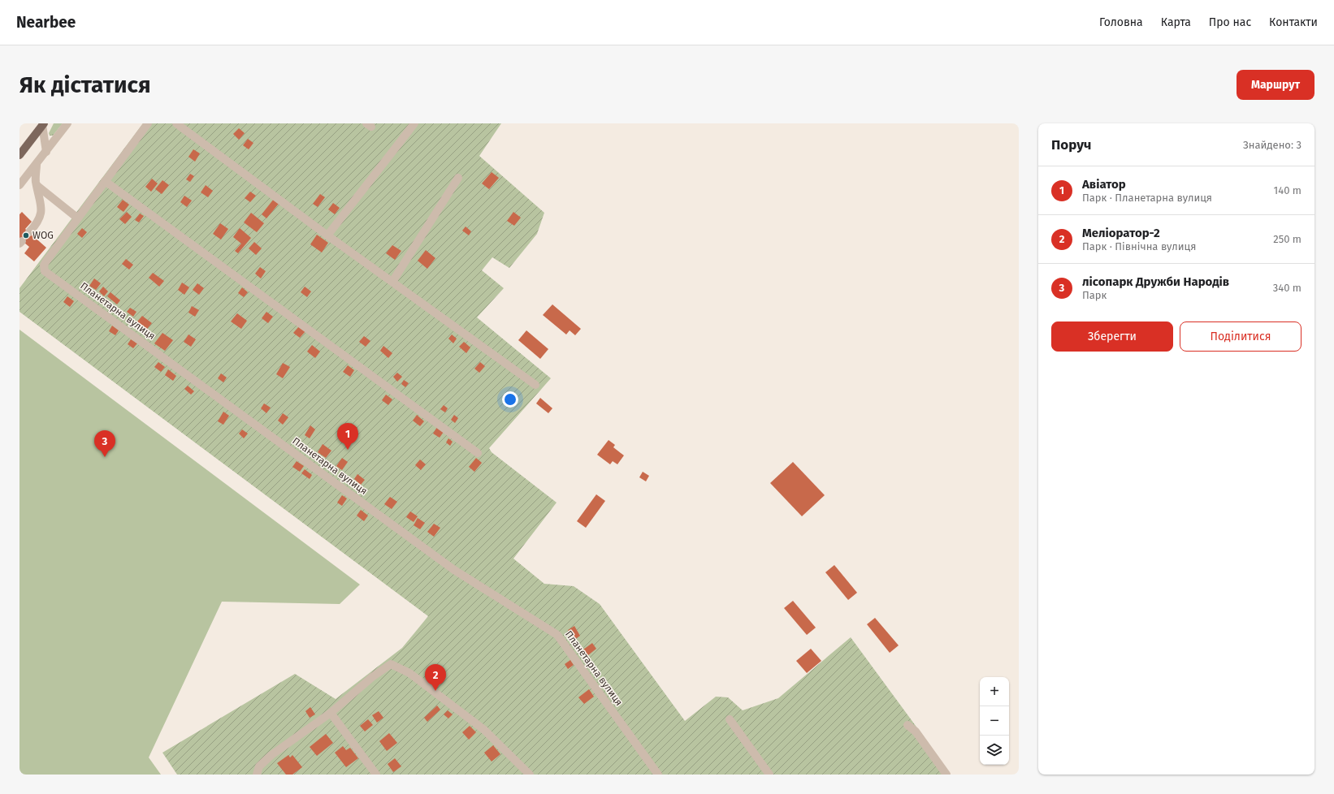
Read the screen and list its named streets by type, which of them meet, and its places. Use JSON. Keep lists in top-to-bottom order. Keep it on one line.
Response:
{"streets":{"street":["Планетарна вулиця"]},"places":["WOG"],"page":{"header":"Nearbee","nav":["Головна","Карта","Про нас","Контакти"],"buttons":["Маршрут",["Зберегти","Поділитися"]],"title":"Як дістатися","heading":["Поруч","Знайдено: 3"],"list":[{"mark":"1","name":"Авіатор","note":"Парк · Планетарна вулиця","value":"140 m"},{"mark":"2","name":"Меліоратор-2","note":"Парк · Північна вулиця","value":"250 m"},{"mark":"3","name":"лісопарк Дружби Народів","note":"Парк","value":"340 m"}],"pins":["1","3","2"],"map_buttons":["+","−"]}}
